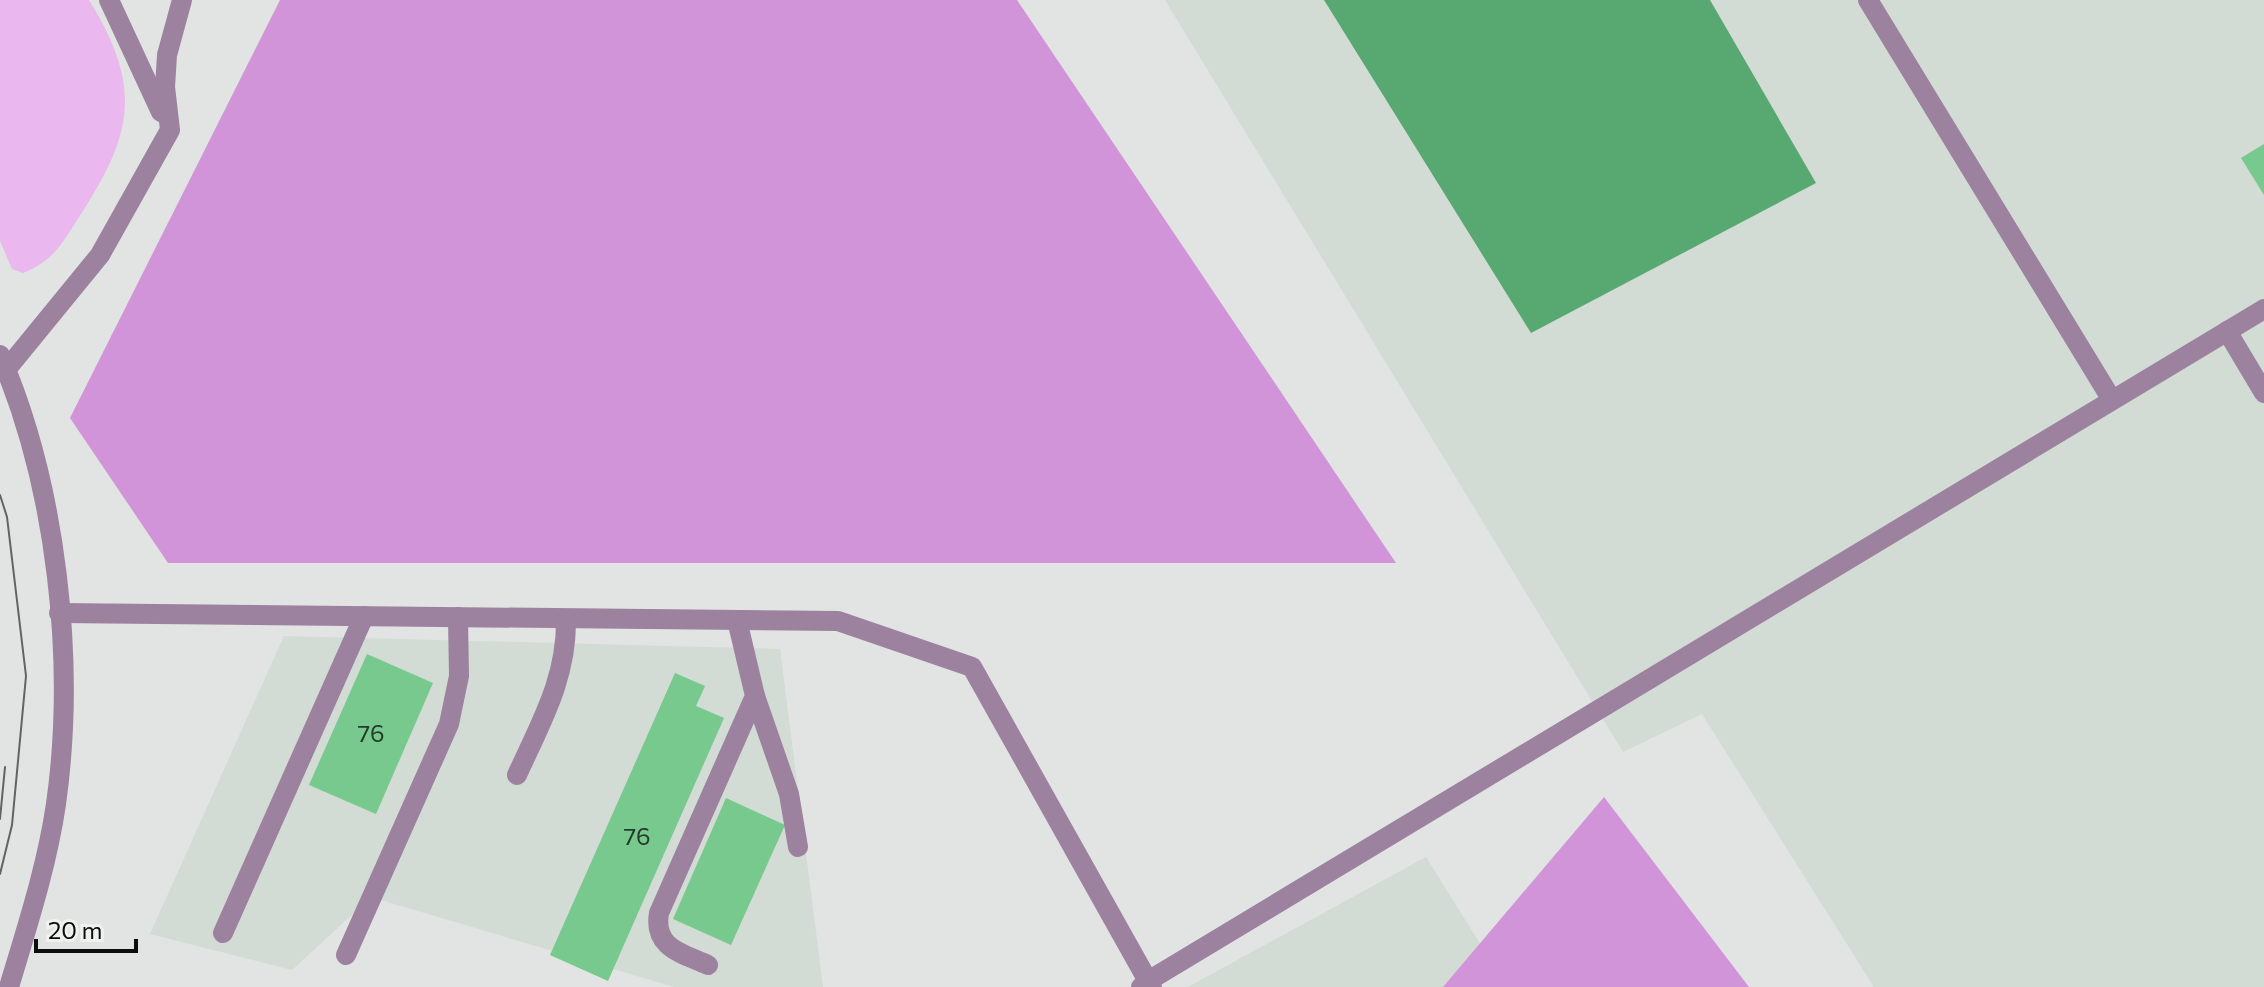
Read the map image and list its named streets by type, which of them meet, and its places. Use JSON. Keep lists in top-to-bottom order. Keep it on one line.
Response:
{"house_numbers":["76","76"],"scale_bar":"20 m"}
